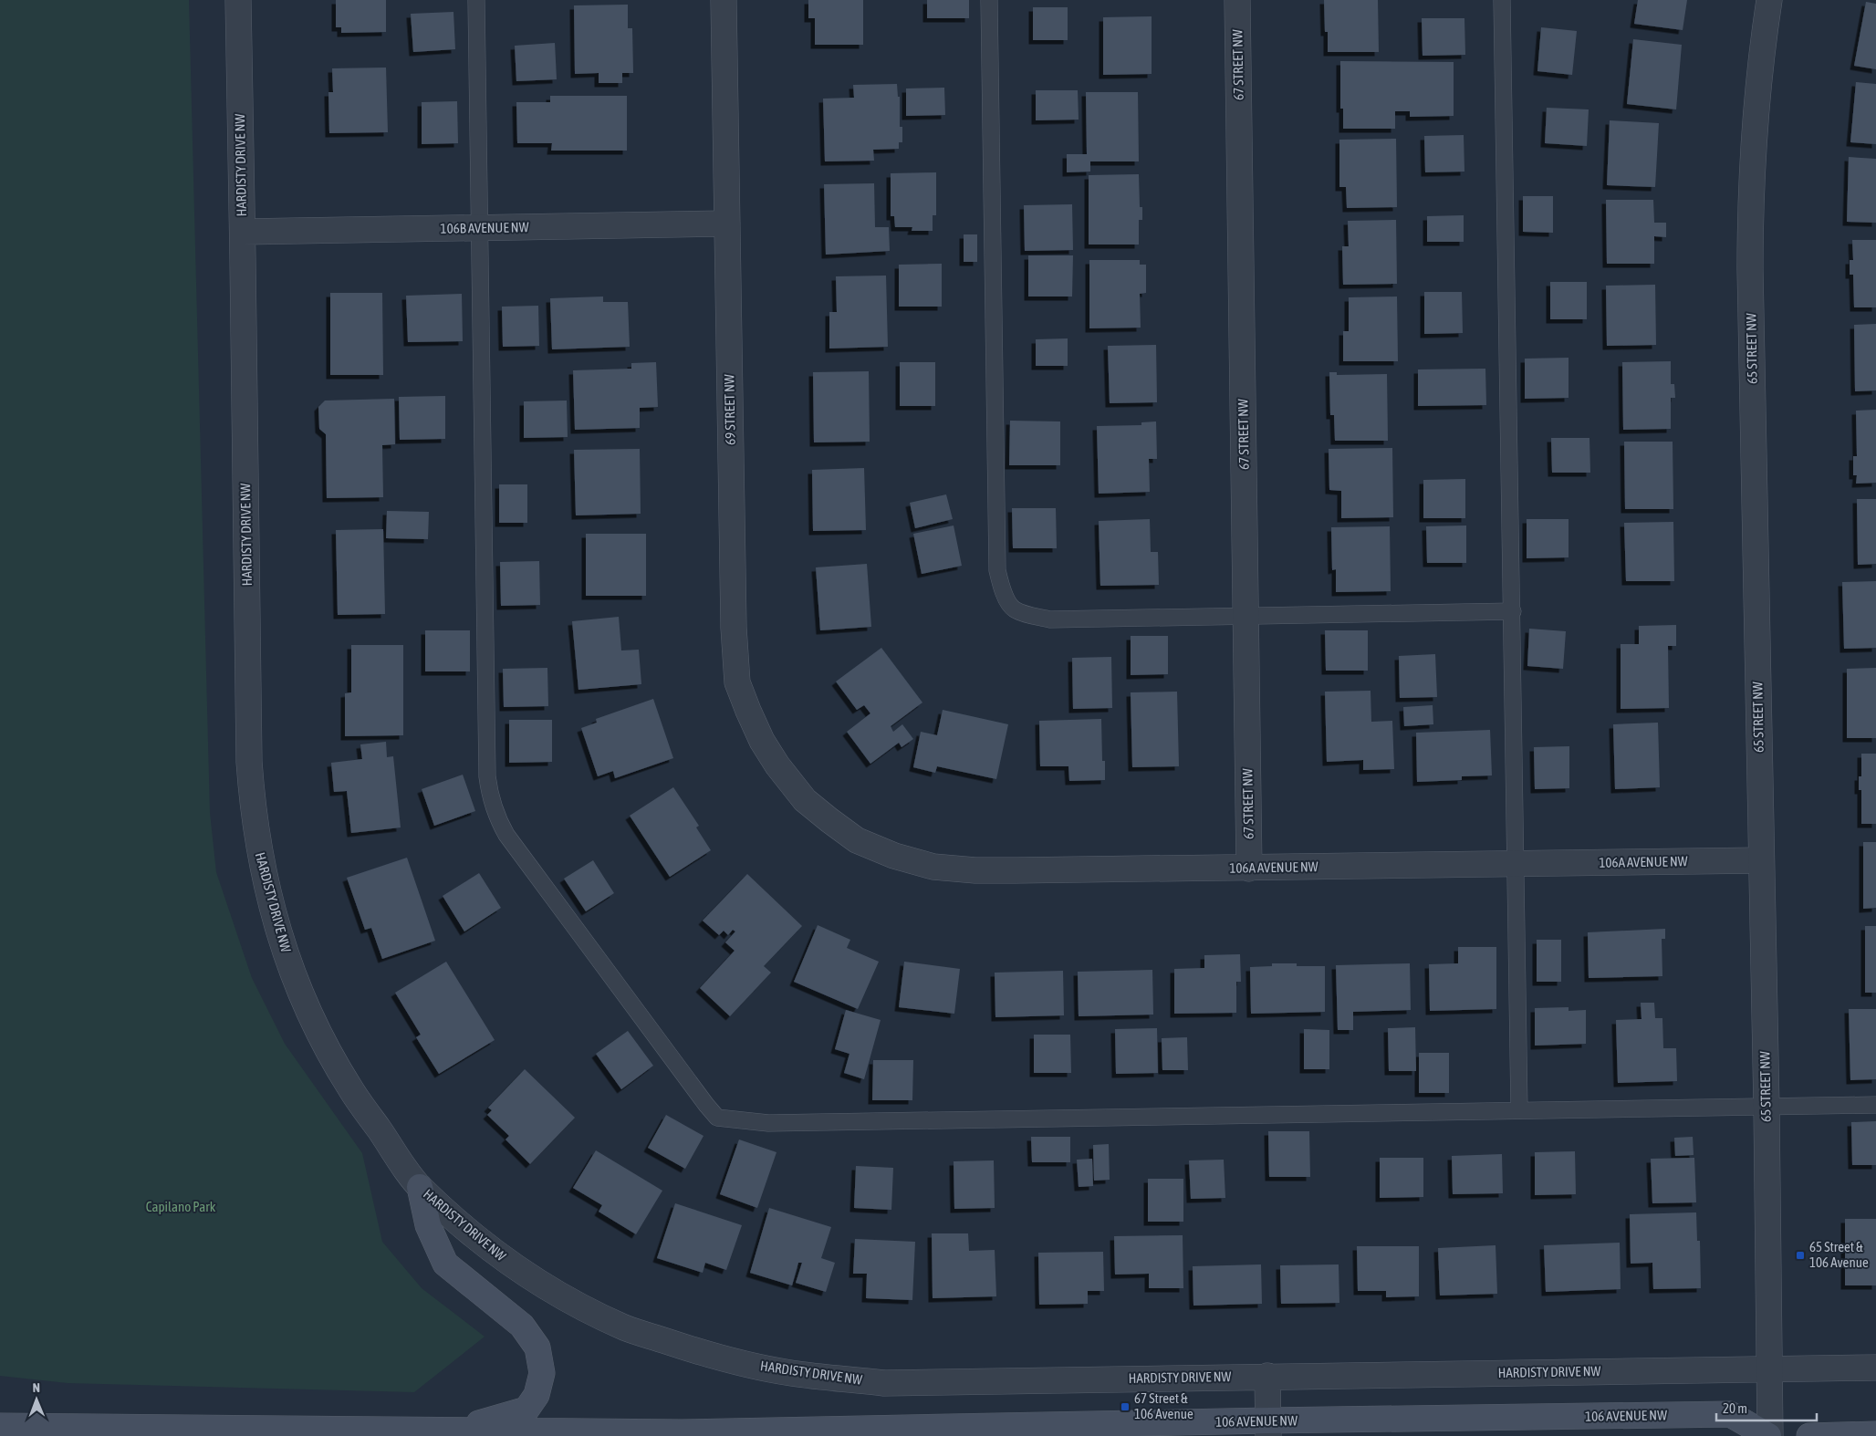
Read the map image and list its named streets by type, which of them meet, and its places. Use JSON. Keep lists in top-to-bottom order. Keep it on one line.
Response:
{"streets":{"main road":["106 AVENUE NW"],"street":["67 STREET NW","HARDISTY DRIVE NW","106B AVENUE NW","65 STREET NW","69 STREET NW","106A AVENUE NW"]},"crossings":[["67 STREET NW","106A AVENUE NW"],["HARDISTY DRIVE NW","106B AVENUE NW"],["HARDISTY DRIVE NW","65 STREET NW"],["106B AVENUE NW","69 STREET NW"],["65 STREET NW","106A AVENUE NW"],["65 STREET NW","106 AVENUE NW"],["69 STREET NW","106A AVENUE NW"]],"parks":["Capilano Park"],"places":{"transit":["65 Street & 106 Avenue","67 Street & 106 Avenue"]},"scale_bar":"20 m","north":"top"}
